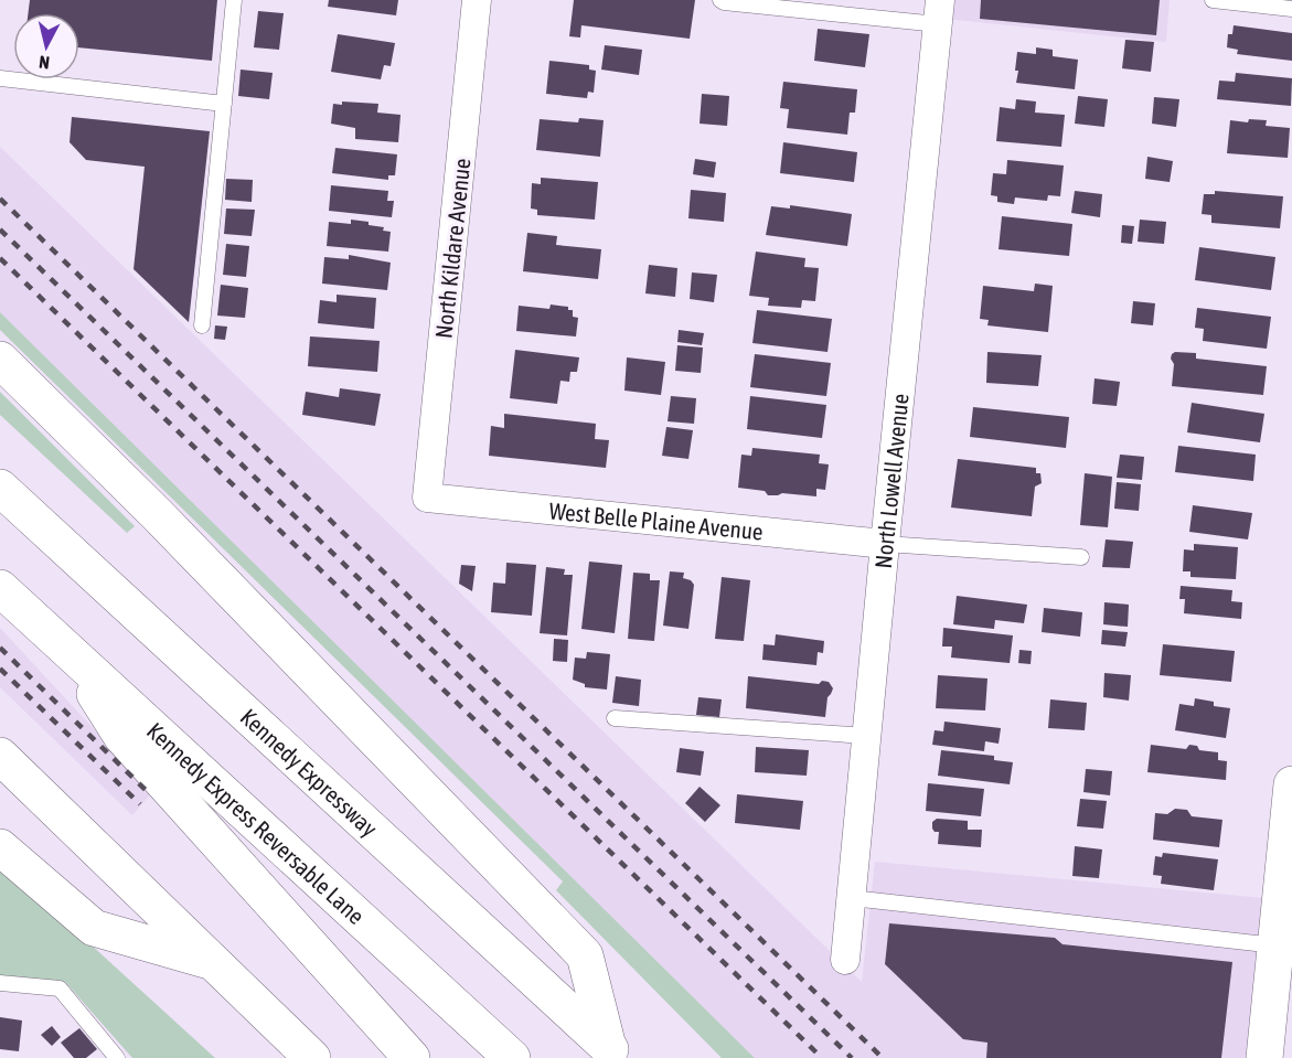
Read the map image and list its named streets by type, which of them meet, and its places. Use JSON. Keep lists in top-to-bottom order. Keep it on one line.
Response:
{"streets":{"main road":["Kennedy Expressway","Kennedy Express Reversable Lane"],"street":["North Kildare Avenue","North Lowell Avenue","West Belle Plaine Avenue"]},"crossings":[["North Kildare Avenue","West Belle Plaine Avenue"],["North Lowell Avenue","West Belle Plaine Avenue"]],"north":"bottom"}
